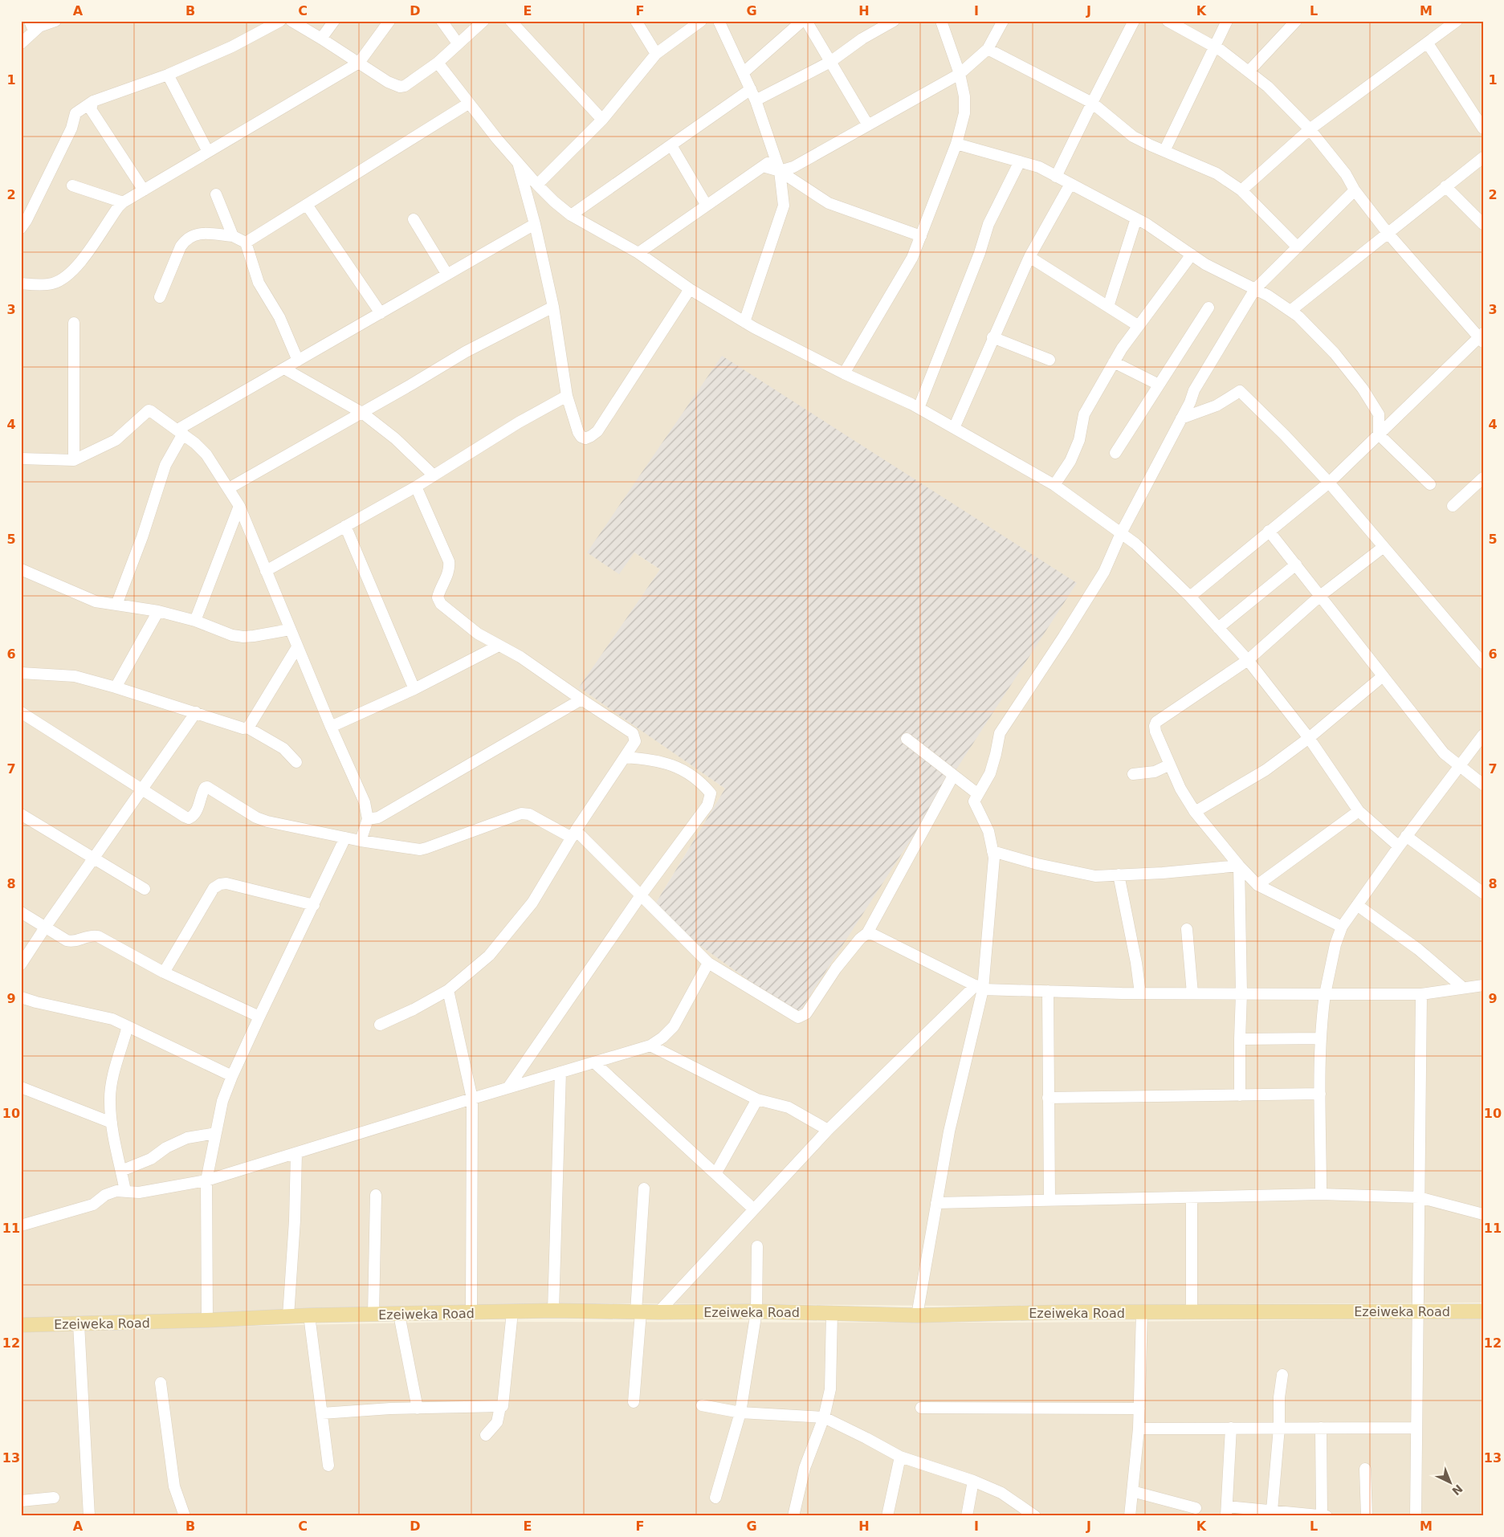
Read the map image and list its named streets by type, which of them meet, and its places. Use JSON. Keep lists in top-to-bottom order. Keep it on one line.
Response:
{"streets":{"main road":["Ezeiweka Road"]},"north":"bottom right","grid":{"columns":["A","B","C","D","E","F","G","H","I","J","K","L","M"],"rows":["1","2","3","4","5","6","7","8","9","10","11","12","13"]}}
